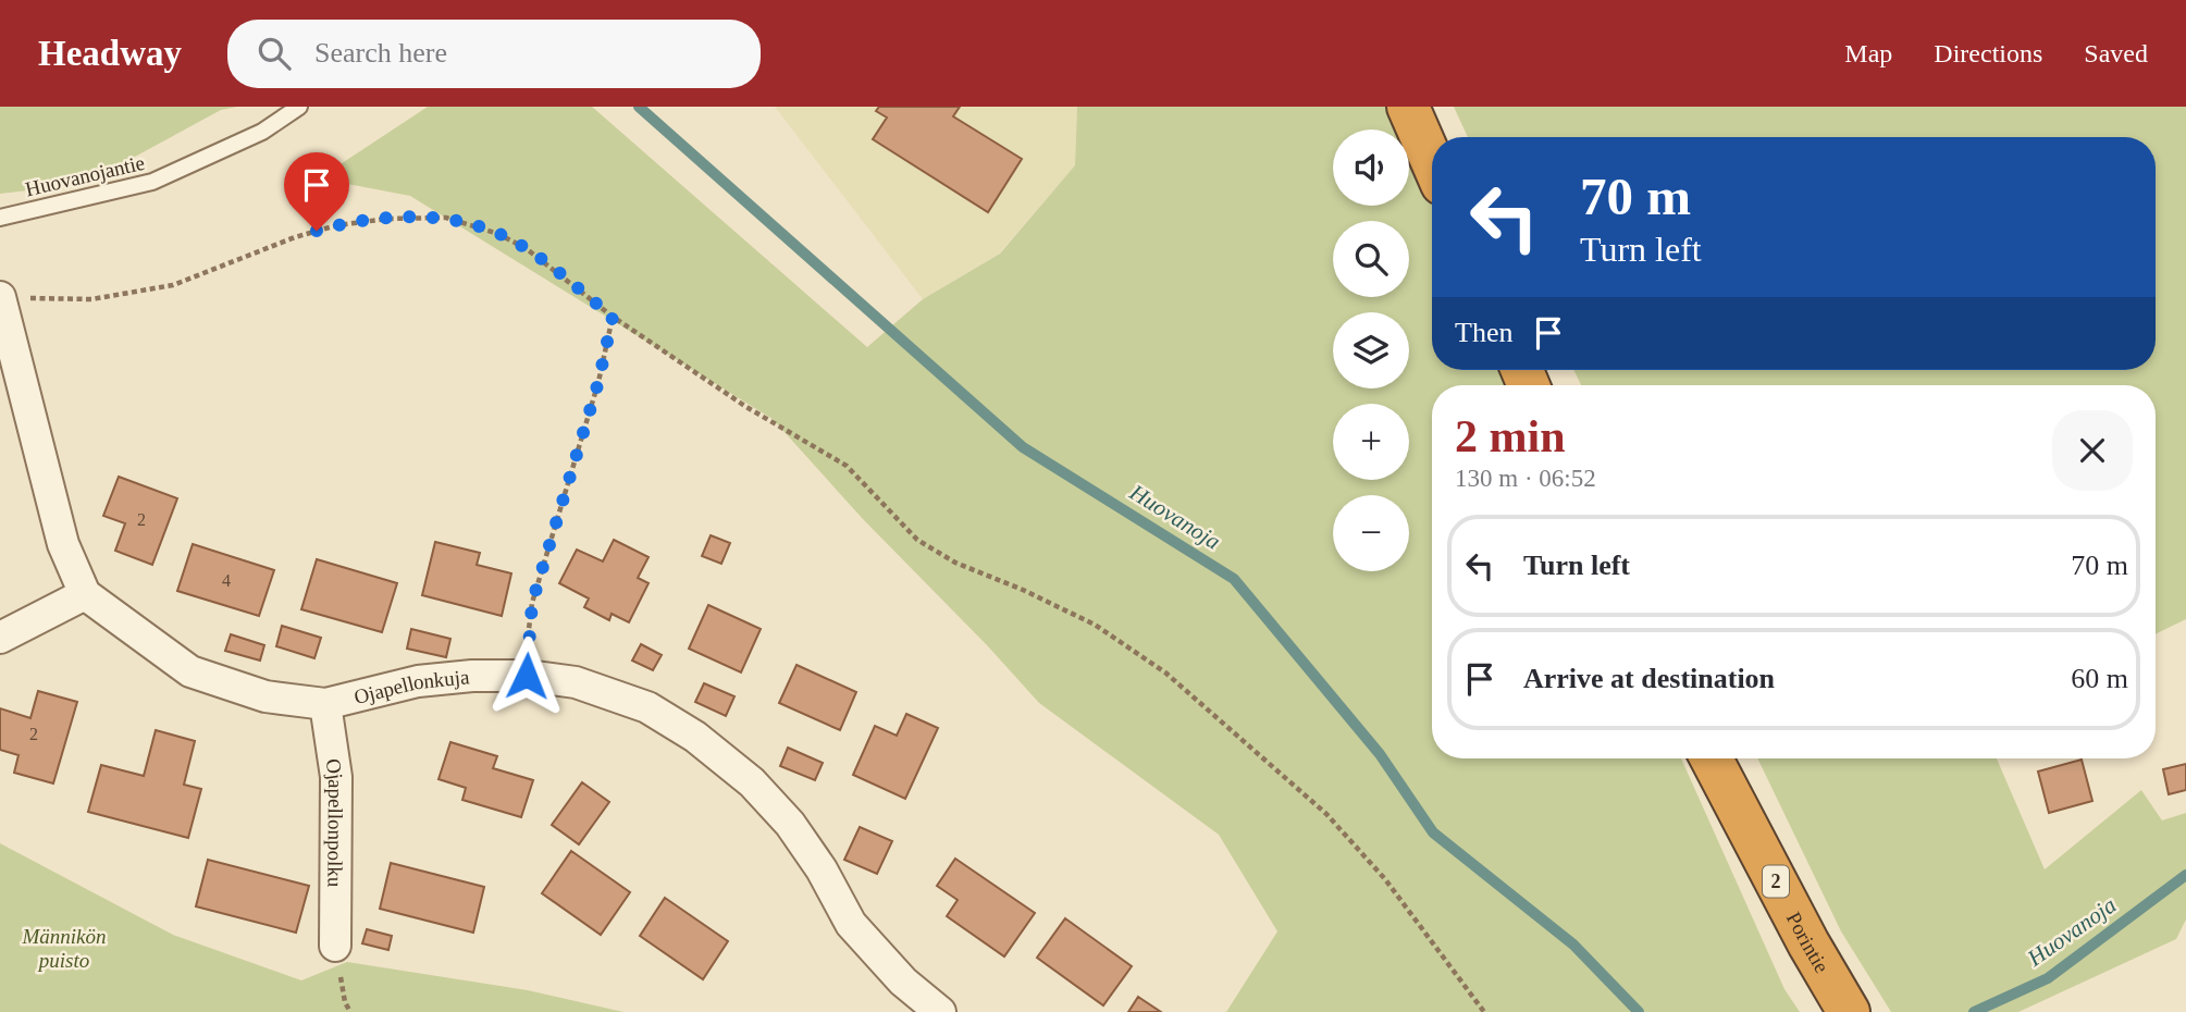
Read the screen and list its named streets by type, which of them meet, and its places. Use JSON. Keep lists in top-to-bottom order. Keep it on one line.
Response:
{"streets":{"highway":["2","Porintie"],"street":["Ojapellonkuja","Ojapellonpolku"],"lane":["Huovanojantie"]},"crossings":[["Ojapellonkuja","Ojapellonpolku"]],"water":["Huovanoja"],"parks":["Männikön puisto"],"house_numbers":["2","4","2"],"page":{"header":"Headway","search":"Search here","nav":["Map","Directions","Saved"],"map_buttons":["+","−"],"turn":["70 m","Turn left"],"then":"Then","heading":["2 min","130 m · 06:52"],"list":[{"name":"Turn left","value":"70 m"},{"name":"Arrive at destination","value":"60 m"}]}}
